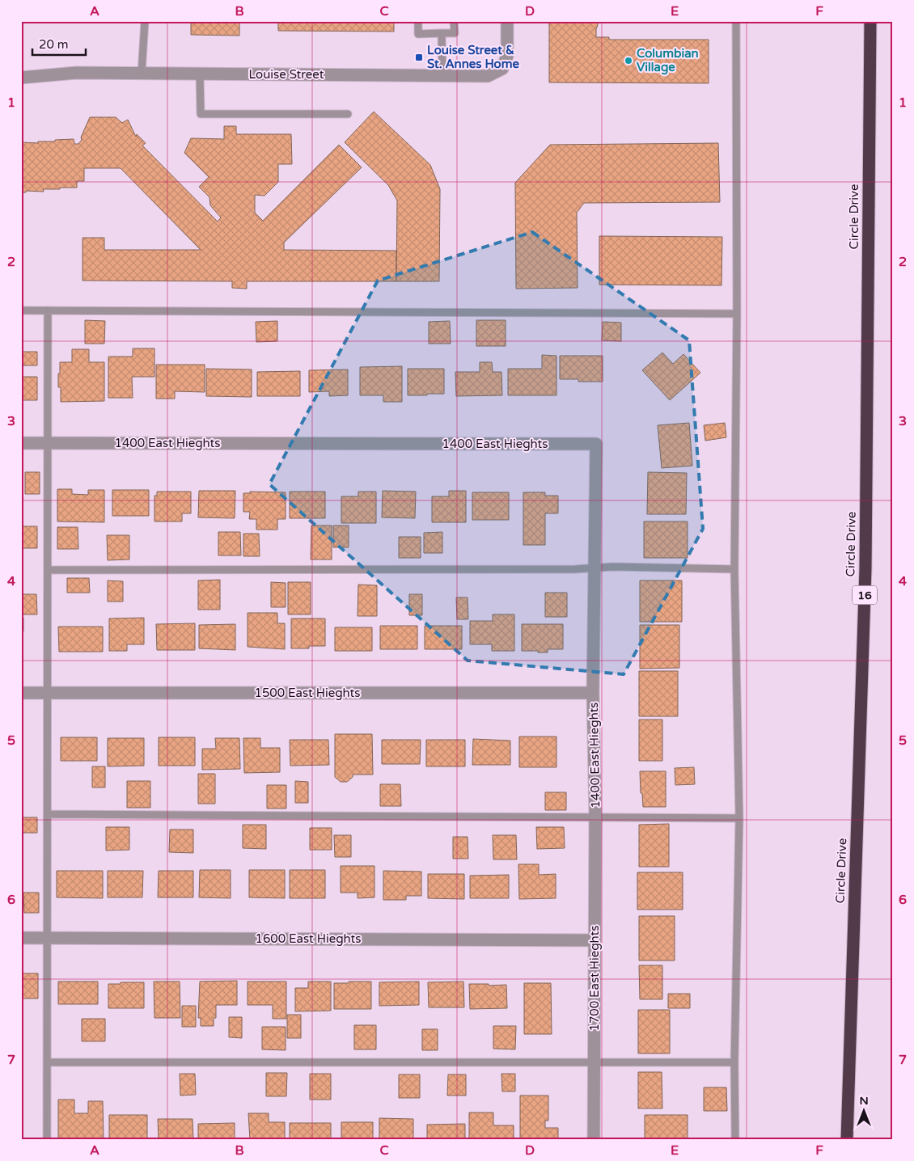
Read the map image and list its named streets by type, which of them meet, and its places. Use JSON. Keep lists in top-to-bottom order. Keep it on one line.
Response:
{"streets":{"highway":["Circle Drive","16"],"street":["Louise Street","1400 East Hieghts","1500 East Hieghts","1600 East Hieghts","1700 East Hieghts"]},"crossings":[["1400 East Hieghts","1500 East Hieghts"],["1400 East Hieghts","1700 East Hieghts"],["1600 East Hieghts","1700 East Hieghts"]],"places":{"transit":["Louise Street & St. Annes Home"],"other":["Columbian Village"]},"scale_bar":"20 m","north":"top","grid":{"columns":["A","B","C","D","E","F"],"rows":["1","2","3","4","5","6","7"]}}
